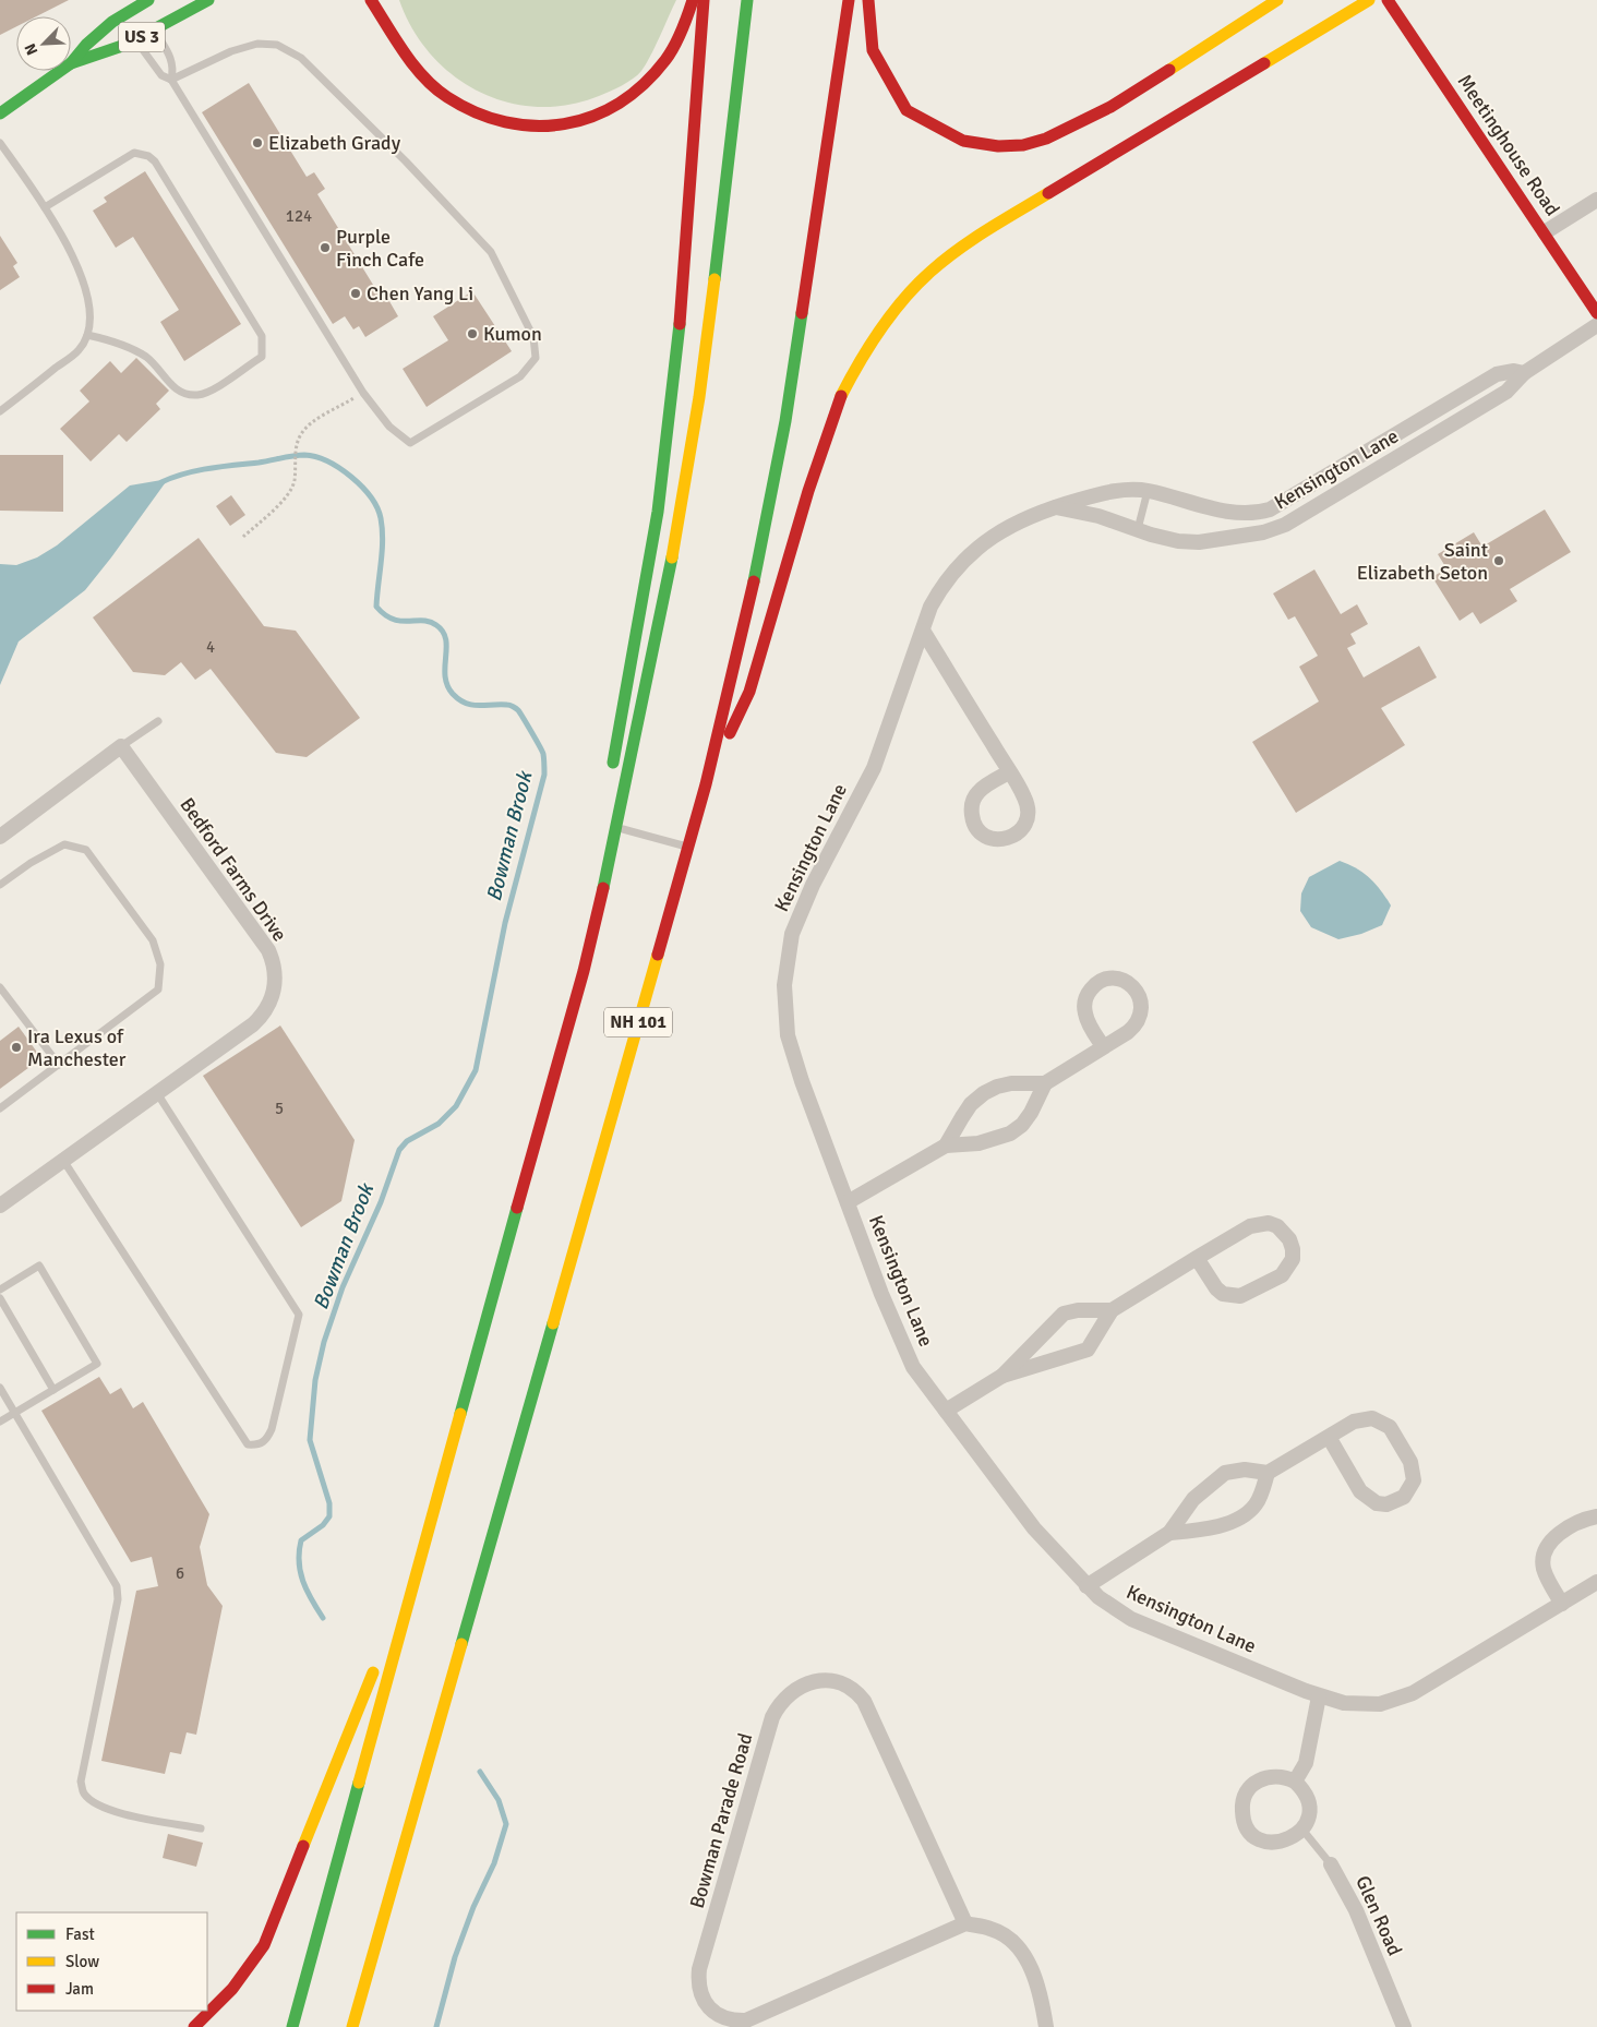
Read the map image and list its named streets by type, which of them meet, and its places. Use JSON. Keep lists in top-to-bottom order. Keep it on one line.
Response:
{"streets":{"main road":["US 3","Meetinghouse Road","NH 101"],"street":["Kensington Lane","Bedford Farms Drive","Bowman Parade Road","Glen Road"]},"water":["Bowman Brook"],"places":["Elizabeth Grady","Purple Finch Cafe","Chen Yang Li","Kumon","Saint Elizabeth Seton","Ira Lexus of Manchester"],"house_numbers":["124","4","5","6"],"legend":["Fast","Slow","Jam"],"north":"bottom left"}
